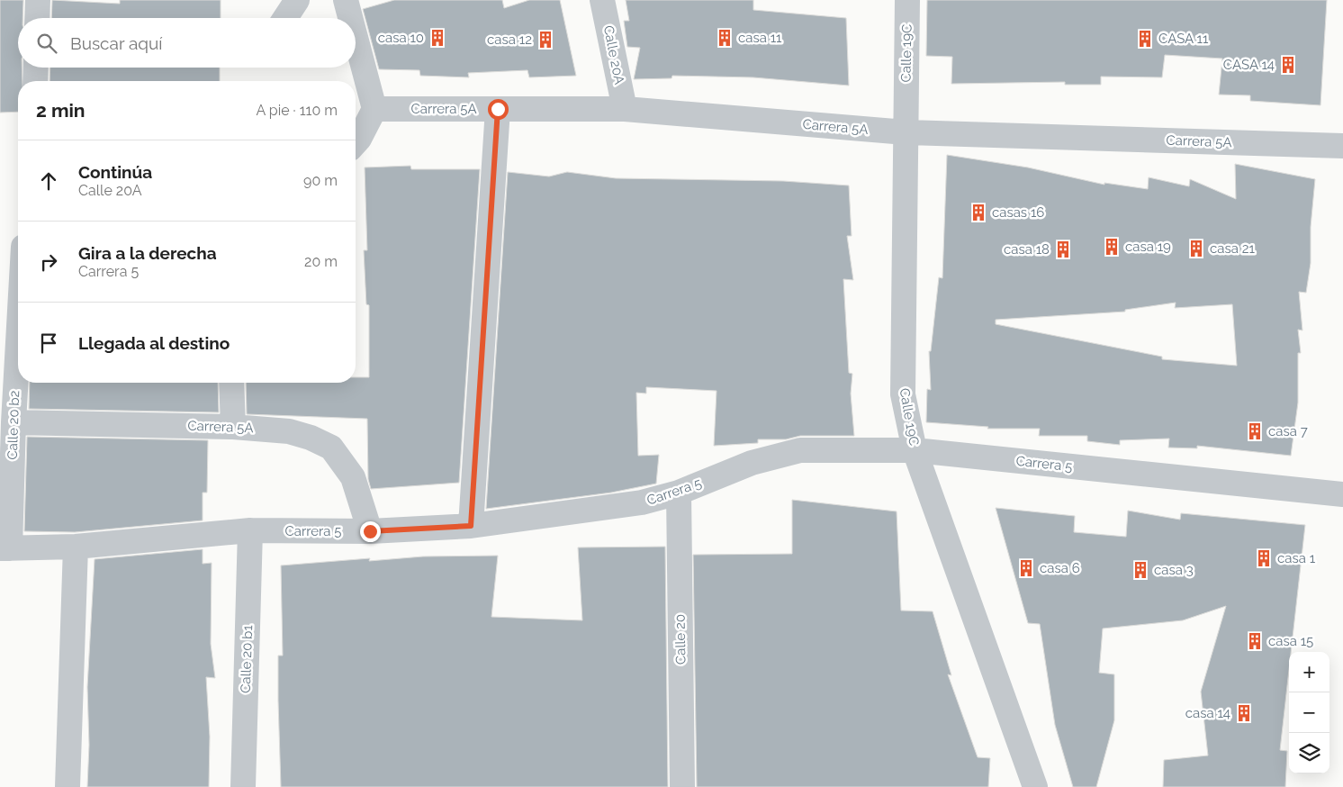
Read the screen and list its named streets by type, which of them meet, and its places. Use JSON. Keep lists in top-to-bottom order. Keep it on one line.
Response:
{"streets":{"street":["Calle 19C","Calle 20A","Carrera 5A","Calle 20 b2","Carrera 5","Calle 20","Calle 20 b1"]},"crossings":[["Calle 19C","Carrera 5A"],["Calle 19C","Carrera 5"],["Calle 20A","Carrera 5A"],["Carrera 5A","Calle 20 b2"],["Carrera 5A","Carrera 5"],["Calle 20 b2","Carrera 5"],["Carrera 5","Calle 20"],["Carrera 5","Calle 20 b1"]],"places":{"building":["casa 10","casa 11","CASA 11","casa 12","CASA 14","casas 16","casa 19","casa 21","casa 18","casa 7","casa 1","casa 6","casa 3","casa 15","casa 14"]},"page":{"search":"Buscar aquí","heading":["2 min","A pie · 110 m"],"list":[["Continúa","Calle 20A","90 m"],["Gira a la derecha","Carrera 5","20 m"],"Llegada al destino"],"map_buttons":["+","−"]}}
